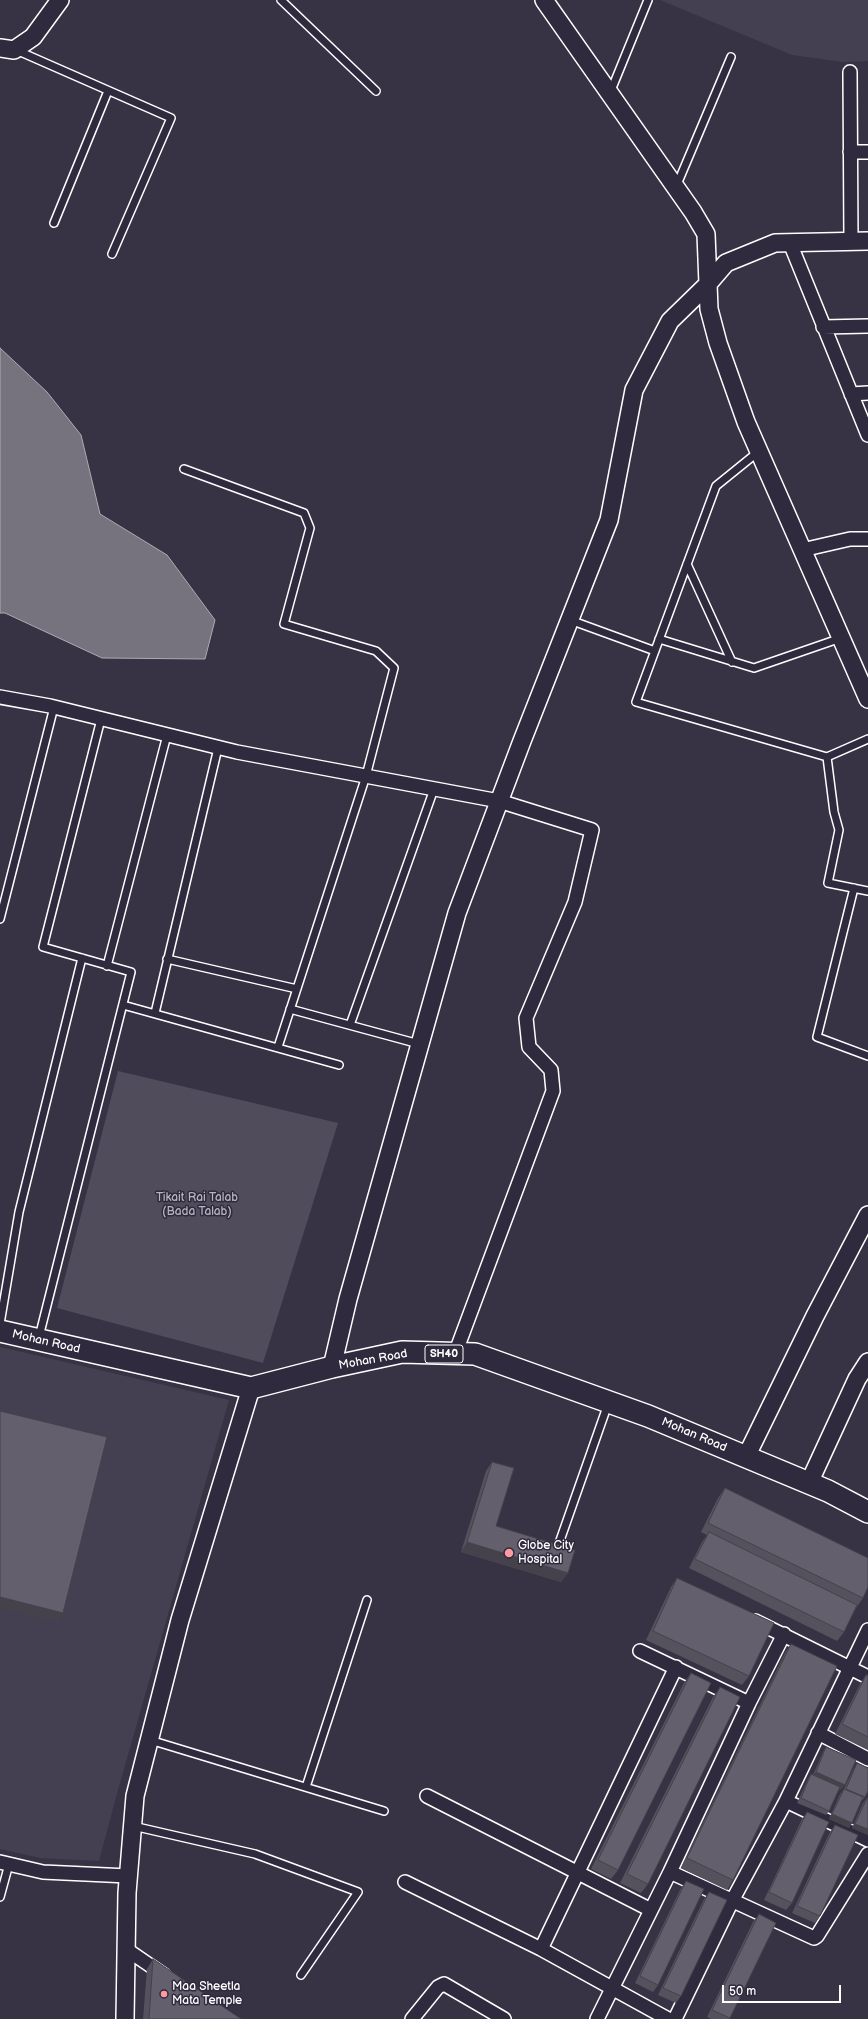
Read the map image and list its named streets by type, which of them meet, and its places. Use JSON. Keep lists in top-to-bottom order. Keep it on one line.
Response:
{"streets":{"main road":["Mohan Road","SH40"]},"parks":["Tikait Rai Talab (Bada Talab)"],"places":["Globe City Hospital","Maa Sheetla Mata Temple"],"scale_bar":"50 m"}
